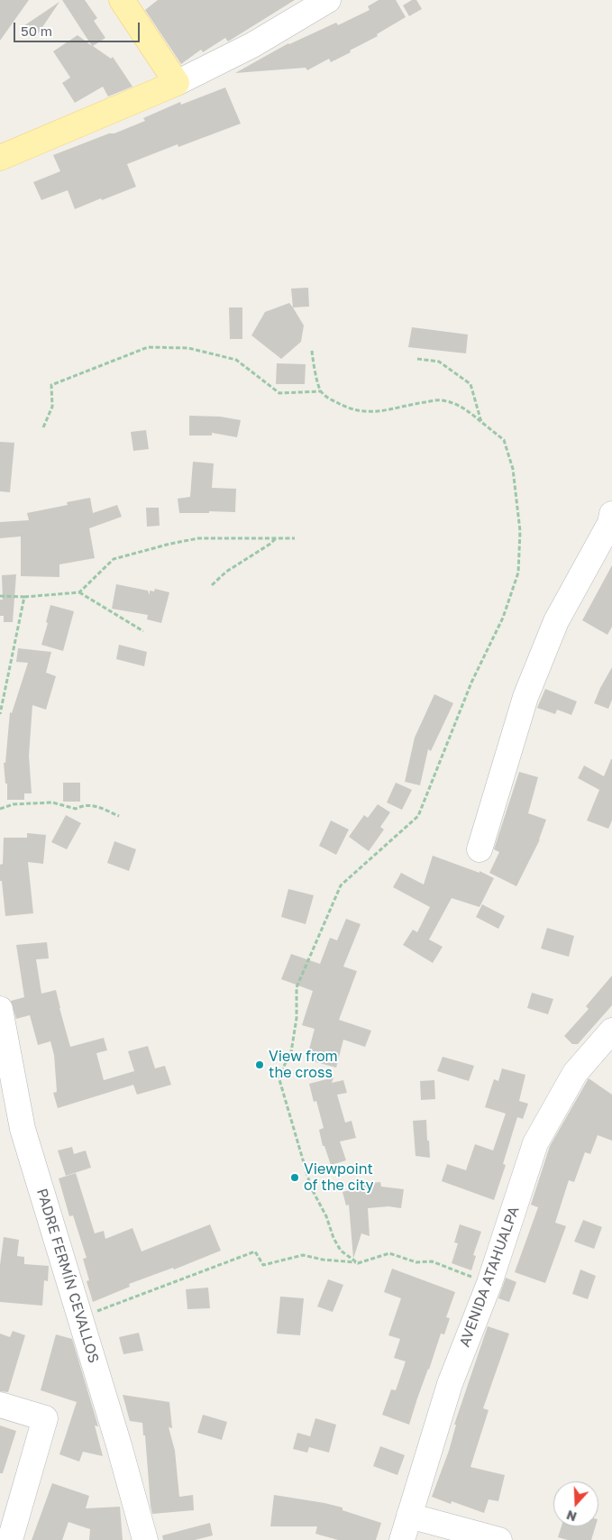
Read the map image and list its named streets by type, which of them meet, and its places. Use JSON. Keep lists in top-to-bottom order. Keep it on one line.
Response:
{"streets":{"street":["PADRE FERMÍN CEVALLOS","AVENIDA ATAHUALPA"]},"places":["View from the cross","Viewpoint of the city"],"scale_bar":"50 m","north":"bottom"}
